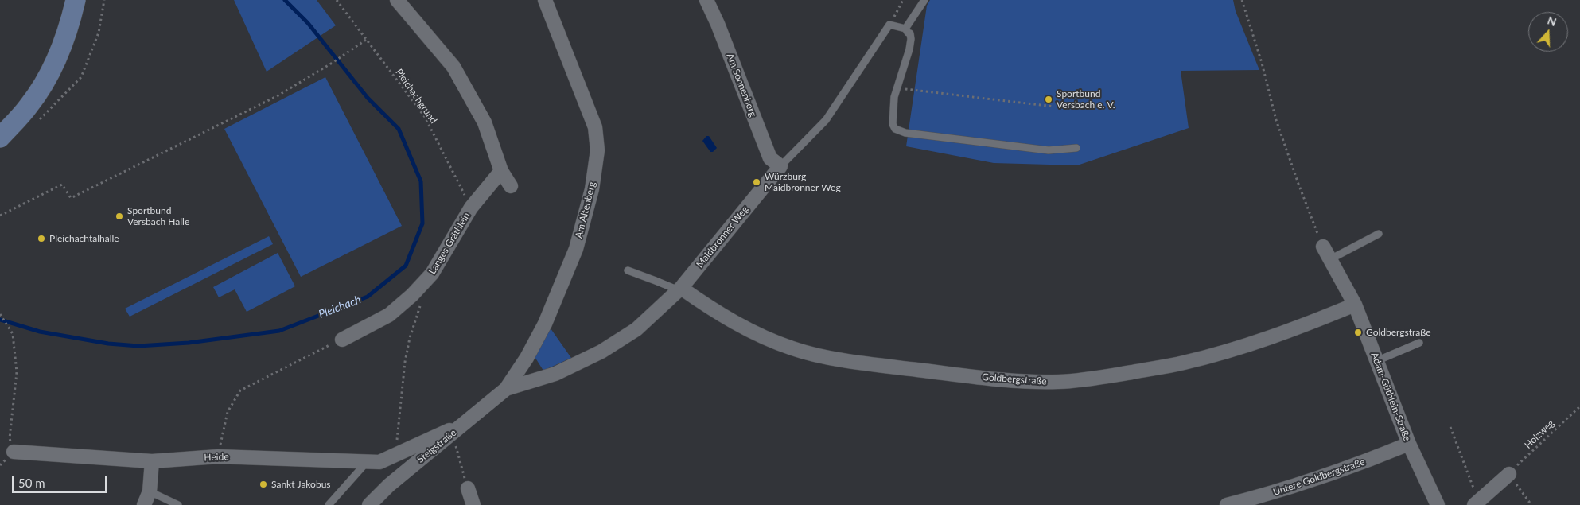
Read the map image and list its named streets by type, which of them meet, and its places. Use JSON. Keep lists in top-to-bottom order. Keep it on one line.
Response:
{"streets":{"street":["Am Sonnenberg","Am Altenberg","Maidbronner Weg","Langes Gräthlein","Goldbergstraße","Adam-Güthlein-Straße","Steigstraße","Heide","Untere Goldbergstraße"],"path":["Pleichachgrund","Holzweg"]},"crossings":[["Am Sonnenberg","Maidbronner Weg"],["Pleichachgrund","Langes Gräthlein"],["Am Altenberg","Maidbronner Weg"],["Am Altenberg","Steigstraße"],["Maidbronner Weg","Goldbergstraße"],["Maidbronner Weg","Steigstraße"],["Goldbergstraße","Adam-Güthlein-Straße"],["Adam-Güthlein-Straße","Untere Goldbergstraße"],["Steigstraße","Heide"]],"water":["Pleichach"],"places":["Sportbund Versbach e. V.","Würzburg Maidbronner Weg","Sportbund Versbach Halle","Pleichachtalhalle","Goldbergstraße","Sankt Jakobus"],"scale_bar":"50 m","north":"top"}
